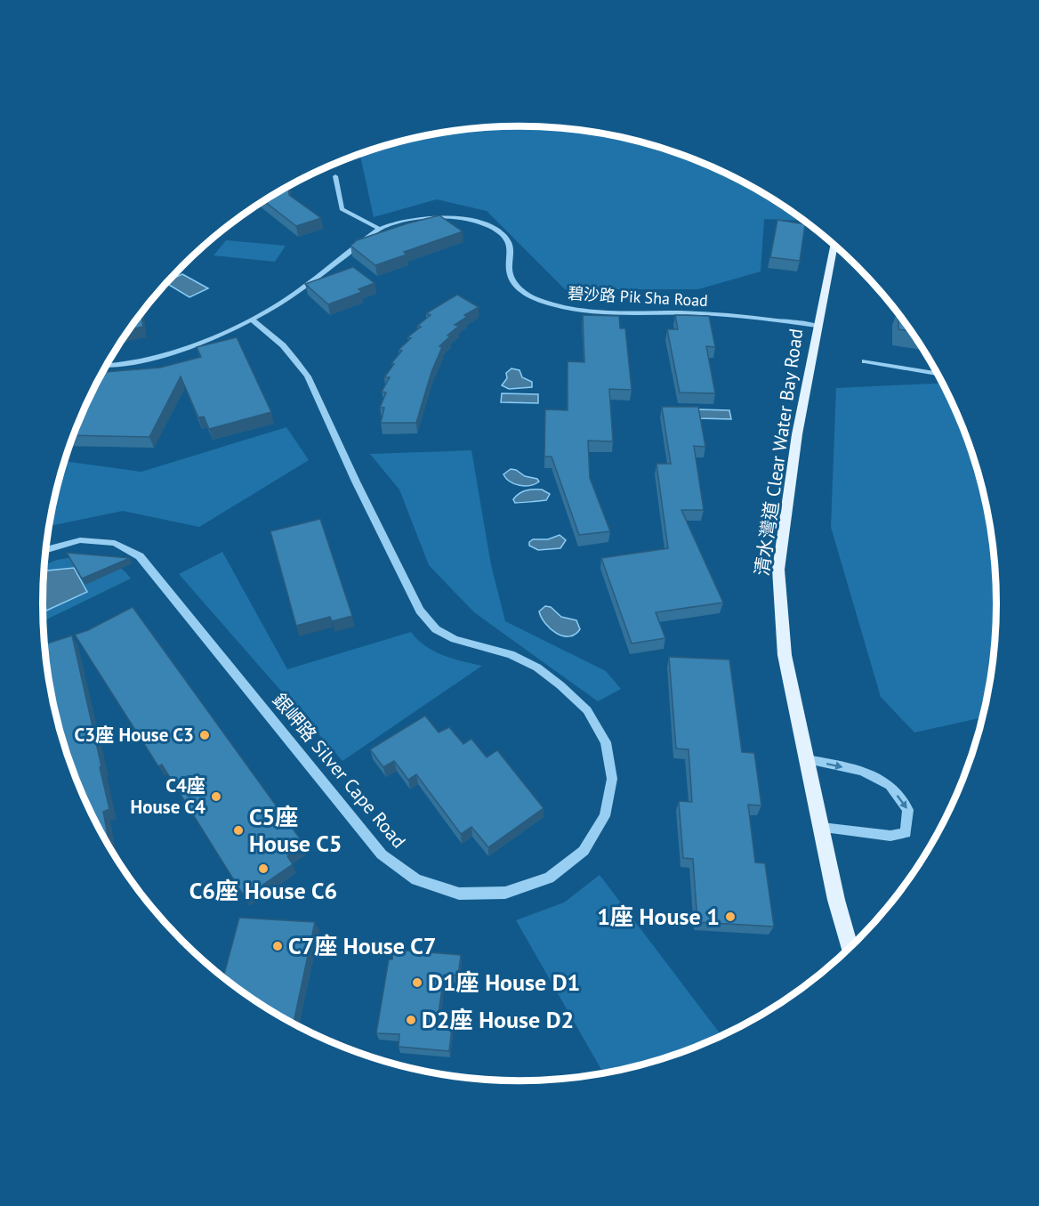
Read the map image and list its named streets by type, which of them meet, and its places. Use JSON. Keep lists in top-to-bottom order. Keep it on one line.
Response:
{"streets":{"main road":["清水灣道 Clear Water Bay Road"],"street":["碧沙路 Pik Sha Road","銀岬路 Silver Cape Road"]},"crossings":[["碧沙路 Pik Sha Road","清水灣道 Clear Water Bay Road"],["碧沙路 Pik Sha Road","銀岬路 Silver Cape Road"]],"places":["C3座 House C3","C4座 House C4","C5座 House C5","C6座 House C6","1座 House 1","C7座 House C7","D1座 House D1","D2座 House D2"]}
